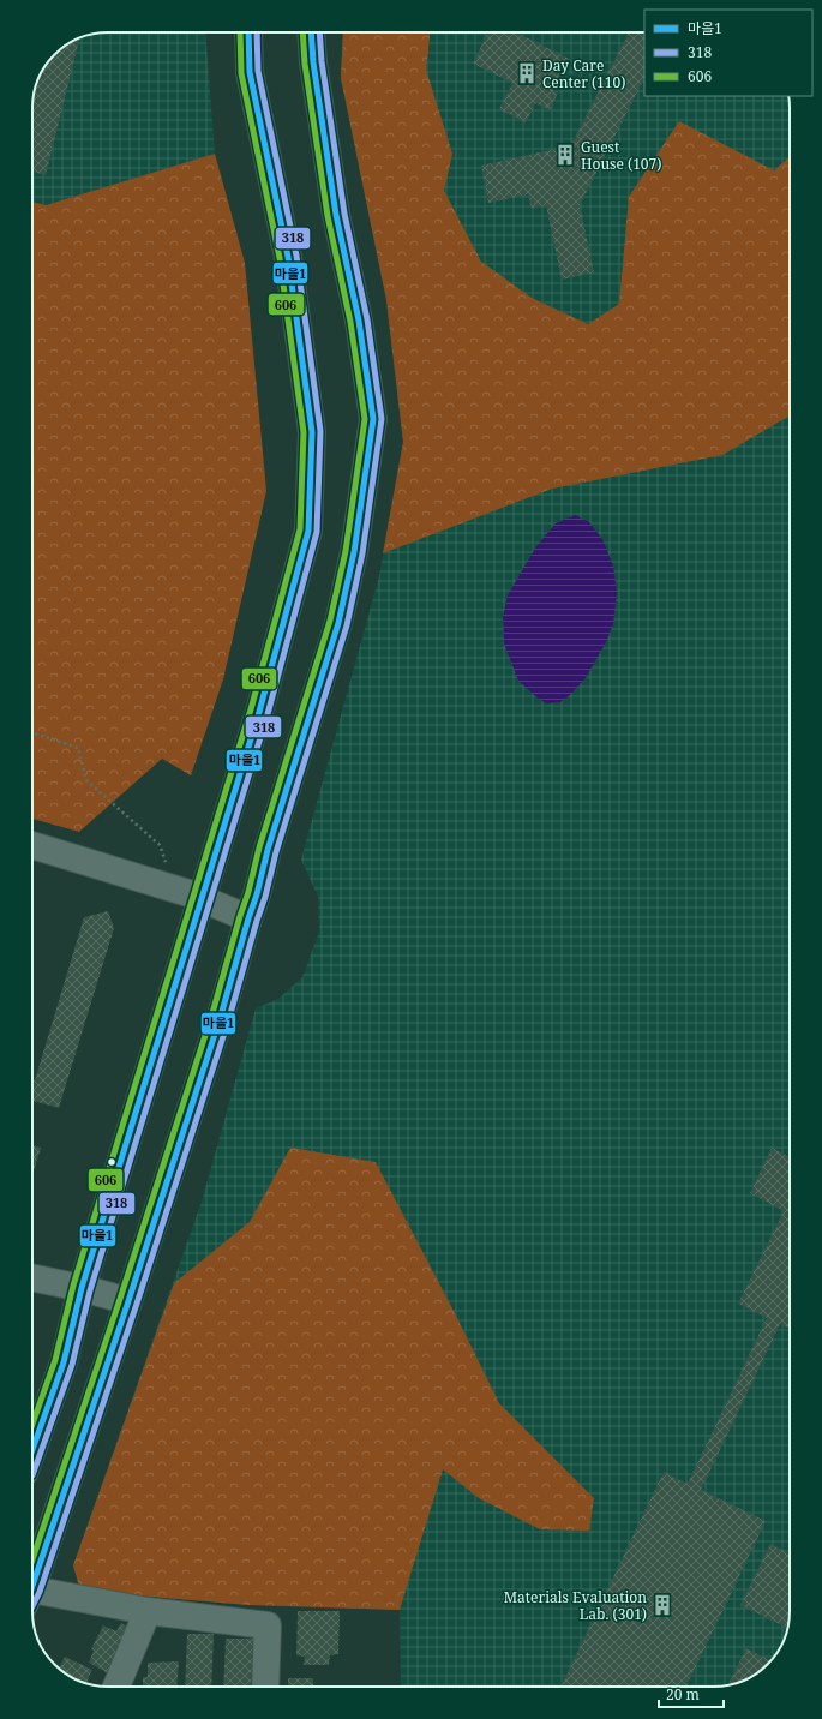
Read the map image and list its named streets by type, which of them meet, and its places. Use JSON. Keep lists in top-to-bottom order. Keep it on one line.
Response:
{"places":{"building":["Day Care Center (110)","Guest House (107)","Materials Evaluation Lab. (301)"]},"lines":["transit line 마을1","transit line 318","transit line 606"],"legend":["마을1","318","606"],"scale_bar":"20 m"}
